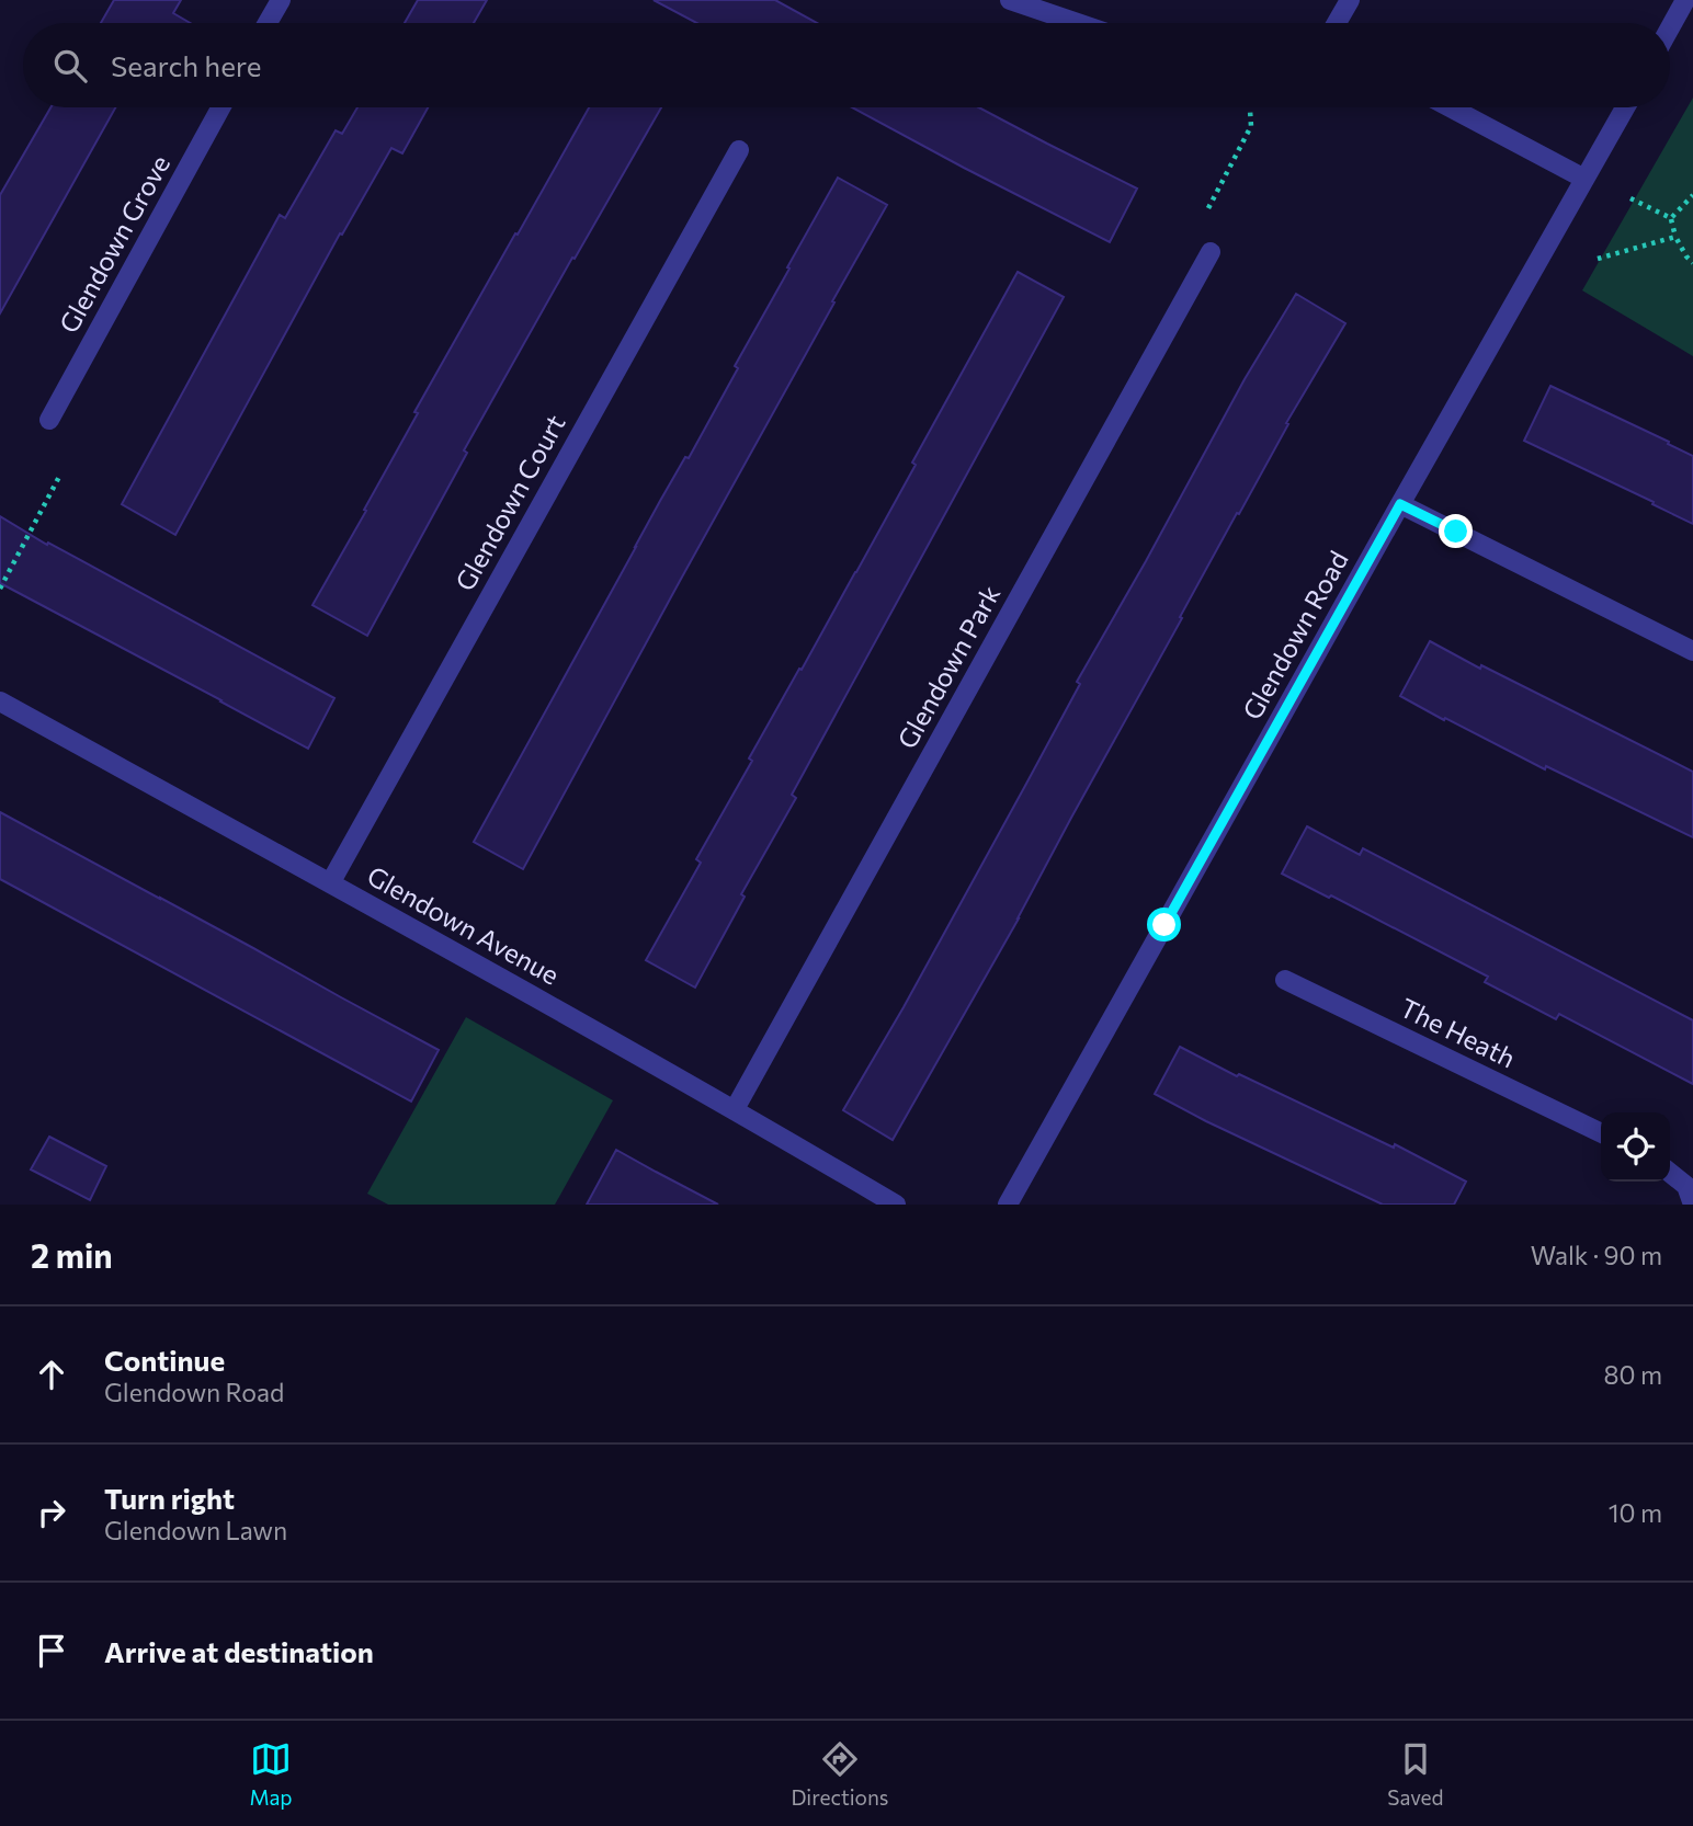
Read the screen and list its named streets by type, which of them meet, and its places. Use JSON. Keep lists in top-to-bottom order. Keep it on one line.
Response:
{"streets":{"street":["Glendown Grove","Glendown Court","Glendown Road","Glendown Park","Glendown Avenue","The Heath"]},"crossings":[["Glendown Court","Glendown Avenue"],["Glendown Park","Glendown Avenue"]],"page":{"search":"Search here","heading":["2 min","Walk · 90 m"],"list":[["Continue","Glendown Road","80 m"],["Turn right","Glendown Lawn","10 m"],"Arrive at destination"],"nav":["Map","Directions","Saved"]}}
